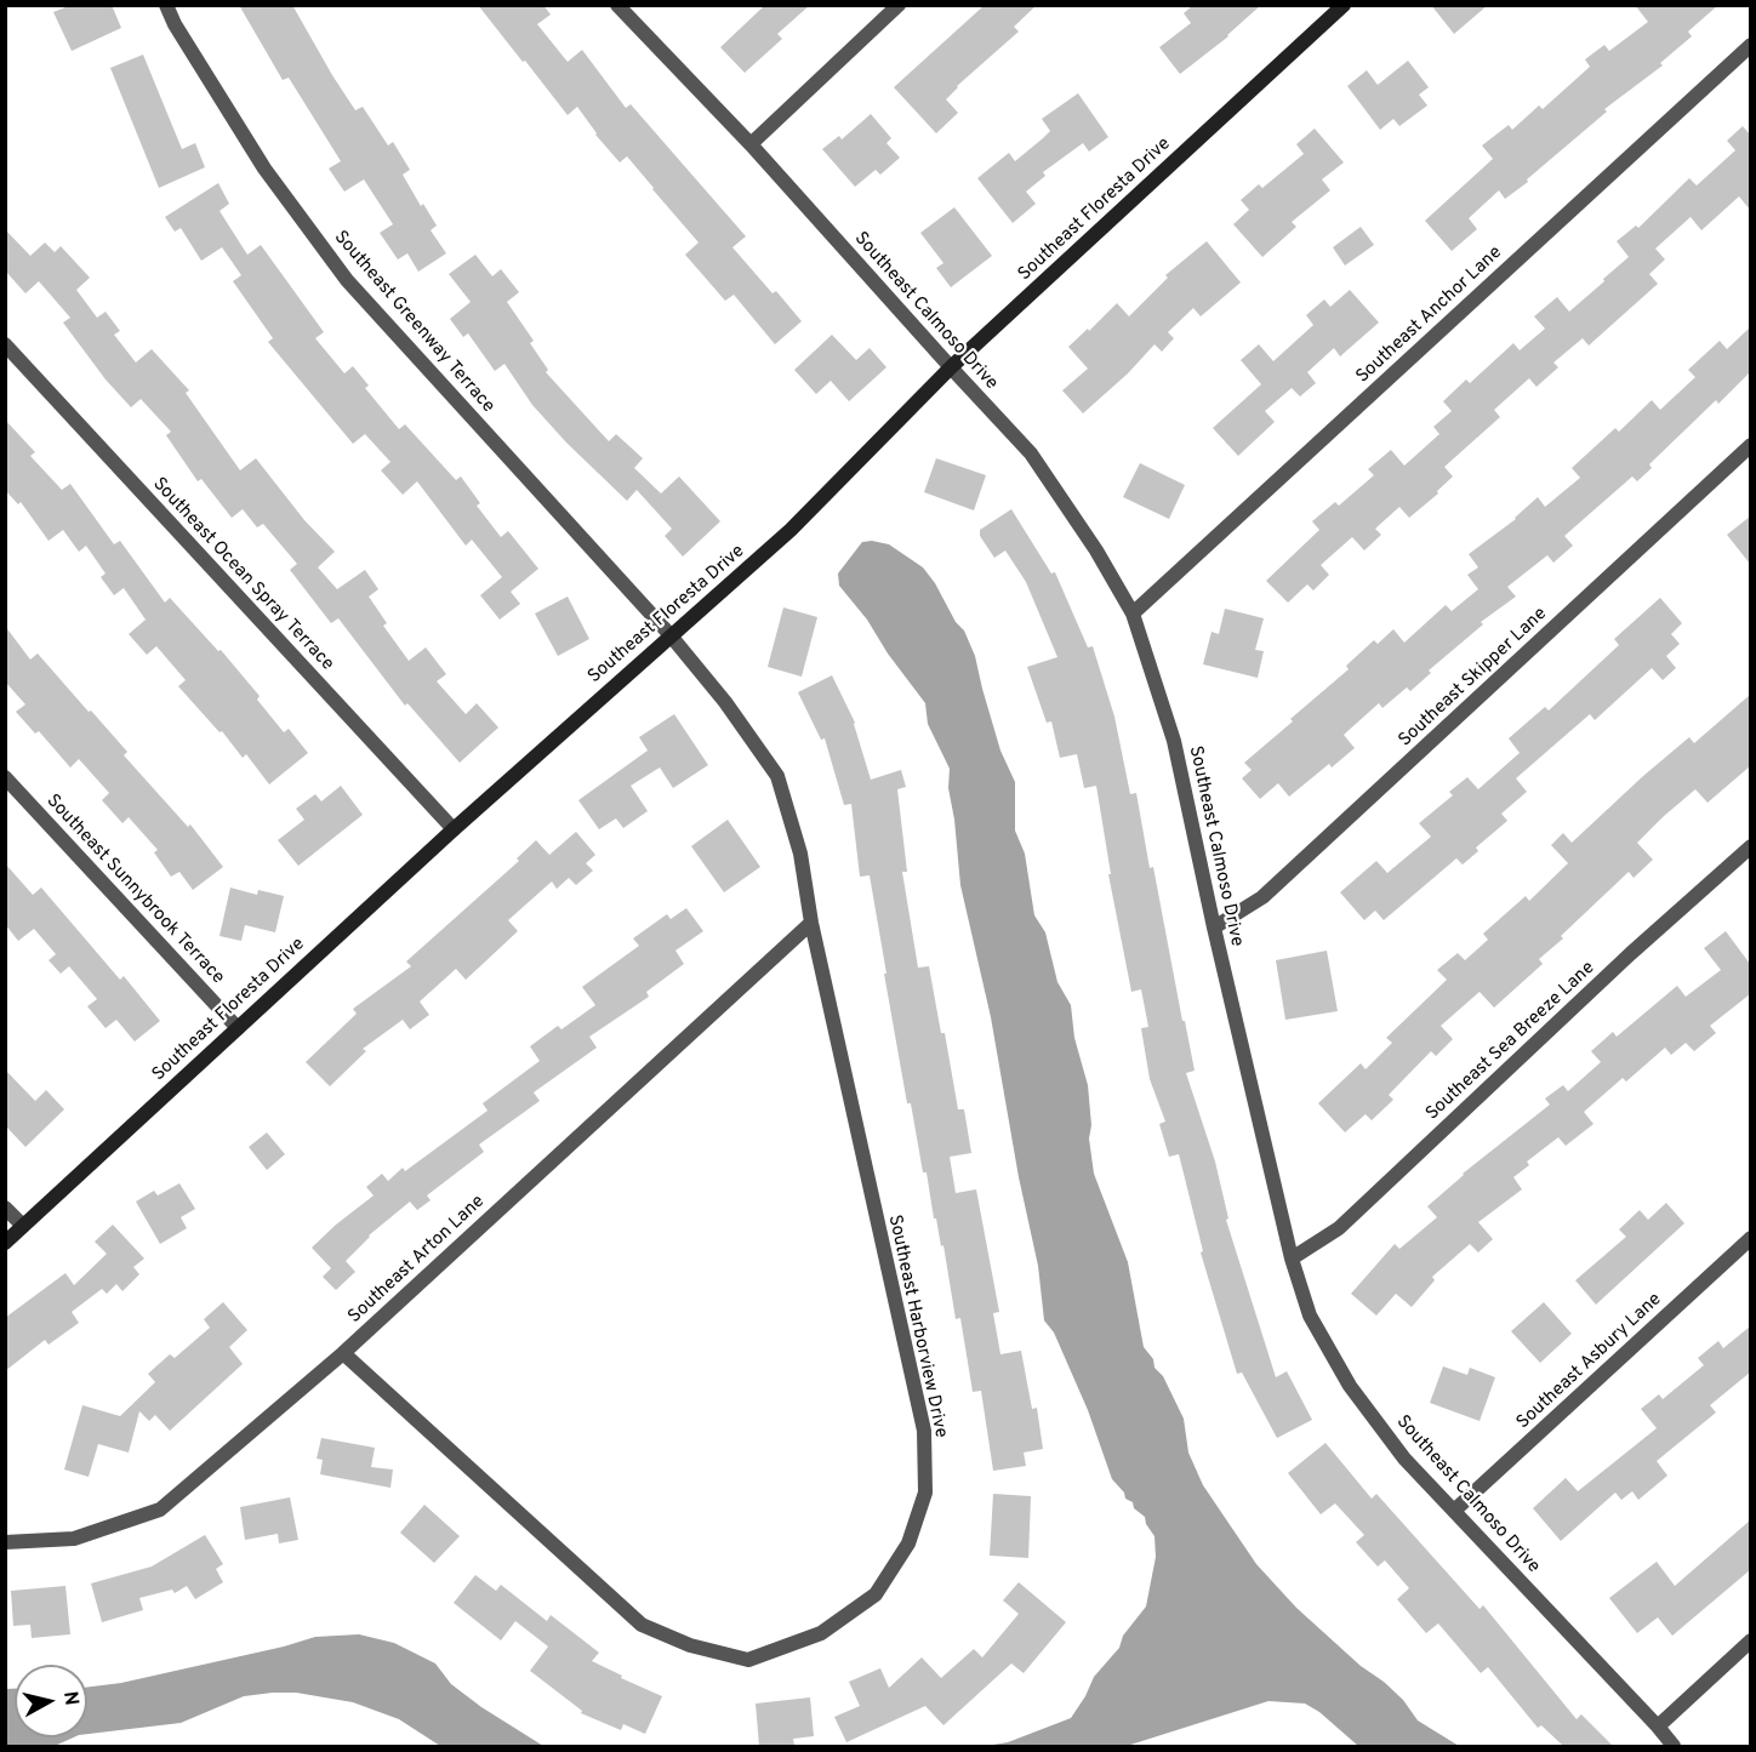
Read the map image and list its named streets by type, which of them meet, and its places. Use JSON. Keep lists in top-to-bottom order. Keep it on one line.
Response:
{"streets":{"street":["Southeast Floresta Drive","Southeast Calmoso Drive","Southeast Anchor Lane","Southeast Greenway Terrace","Southeast Ocean Spray Terrace","Southeast Skipper Lane","Southeast Sunnybrook Terrace","Southeast Sea Breeze Lane","Southeast Arton Lane","Southeast Harborview Drive","Southeast Asbury Lane"]},"crossings":[["Southeast Floresta Drive","Southeast Calmoso Drive"],["Southeast Floresta Drive","Southeast Greenway Terrace"],["Southeast Floresta Drive","Southeast Ocean Spray Terrace"],["Southeast Floresta Drive","Southeast Sunnybrook Terrace"],["Southeast Calmoso Drive","Southeast Anchor Lane"],["Southeast Calmoso Drive","Southeast Skipper Lane"],["Southeast Calmoso Drive","Southeast Sea Breeze Lane"],["Southeast Calmoso Drive","Southeast Asbury Lane"],["Southeast Greenway Terrace","Southeast Arton Lane"],["Southeast Greenway Terrace","Southeast Harborview Drive"],["Southeast Arton Lane","Southeast Harborview Drive"]],"north":"right"}
